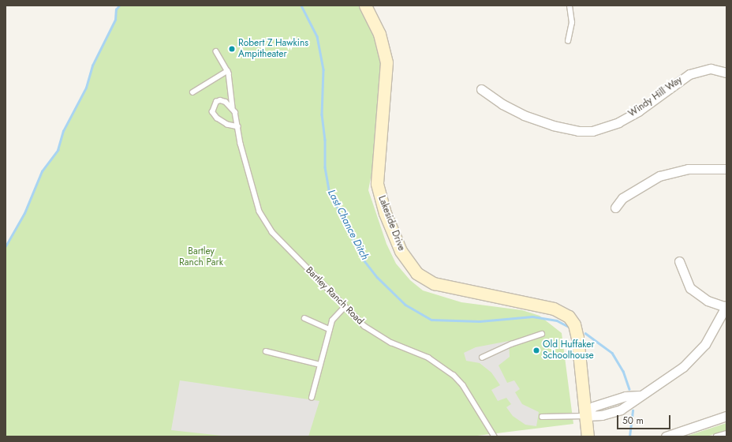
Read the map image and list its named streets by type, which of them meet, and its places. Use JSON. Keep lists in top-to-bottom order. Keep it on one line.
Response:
{"streets":{"street":["Windy Hill Way","Lakeside Drive"],"lane":["Bartley Ranch Road"]},"water":["Last Chance Ditch"],"parks":["Bartley Ranch Park"],"places":["Robert Z Hawkins Ampitheater","Old Huffaker Schoolhouse"],"scale_bar":"50 m"}
